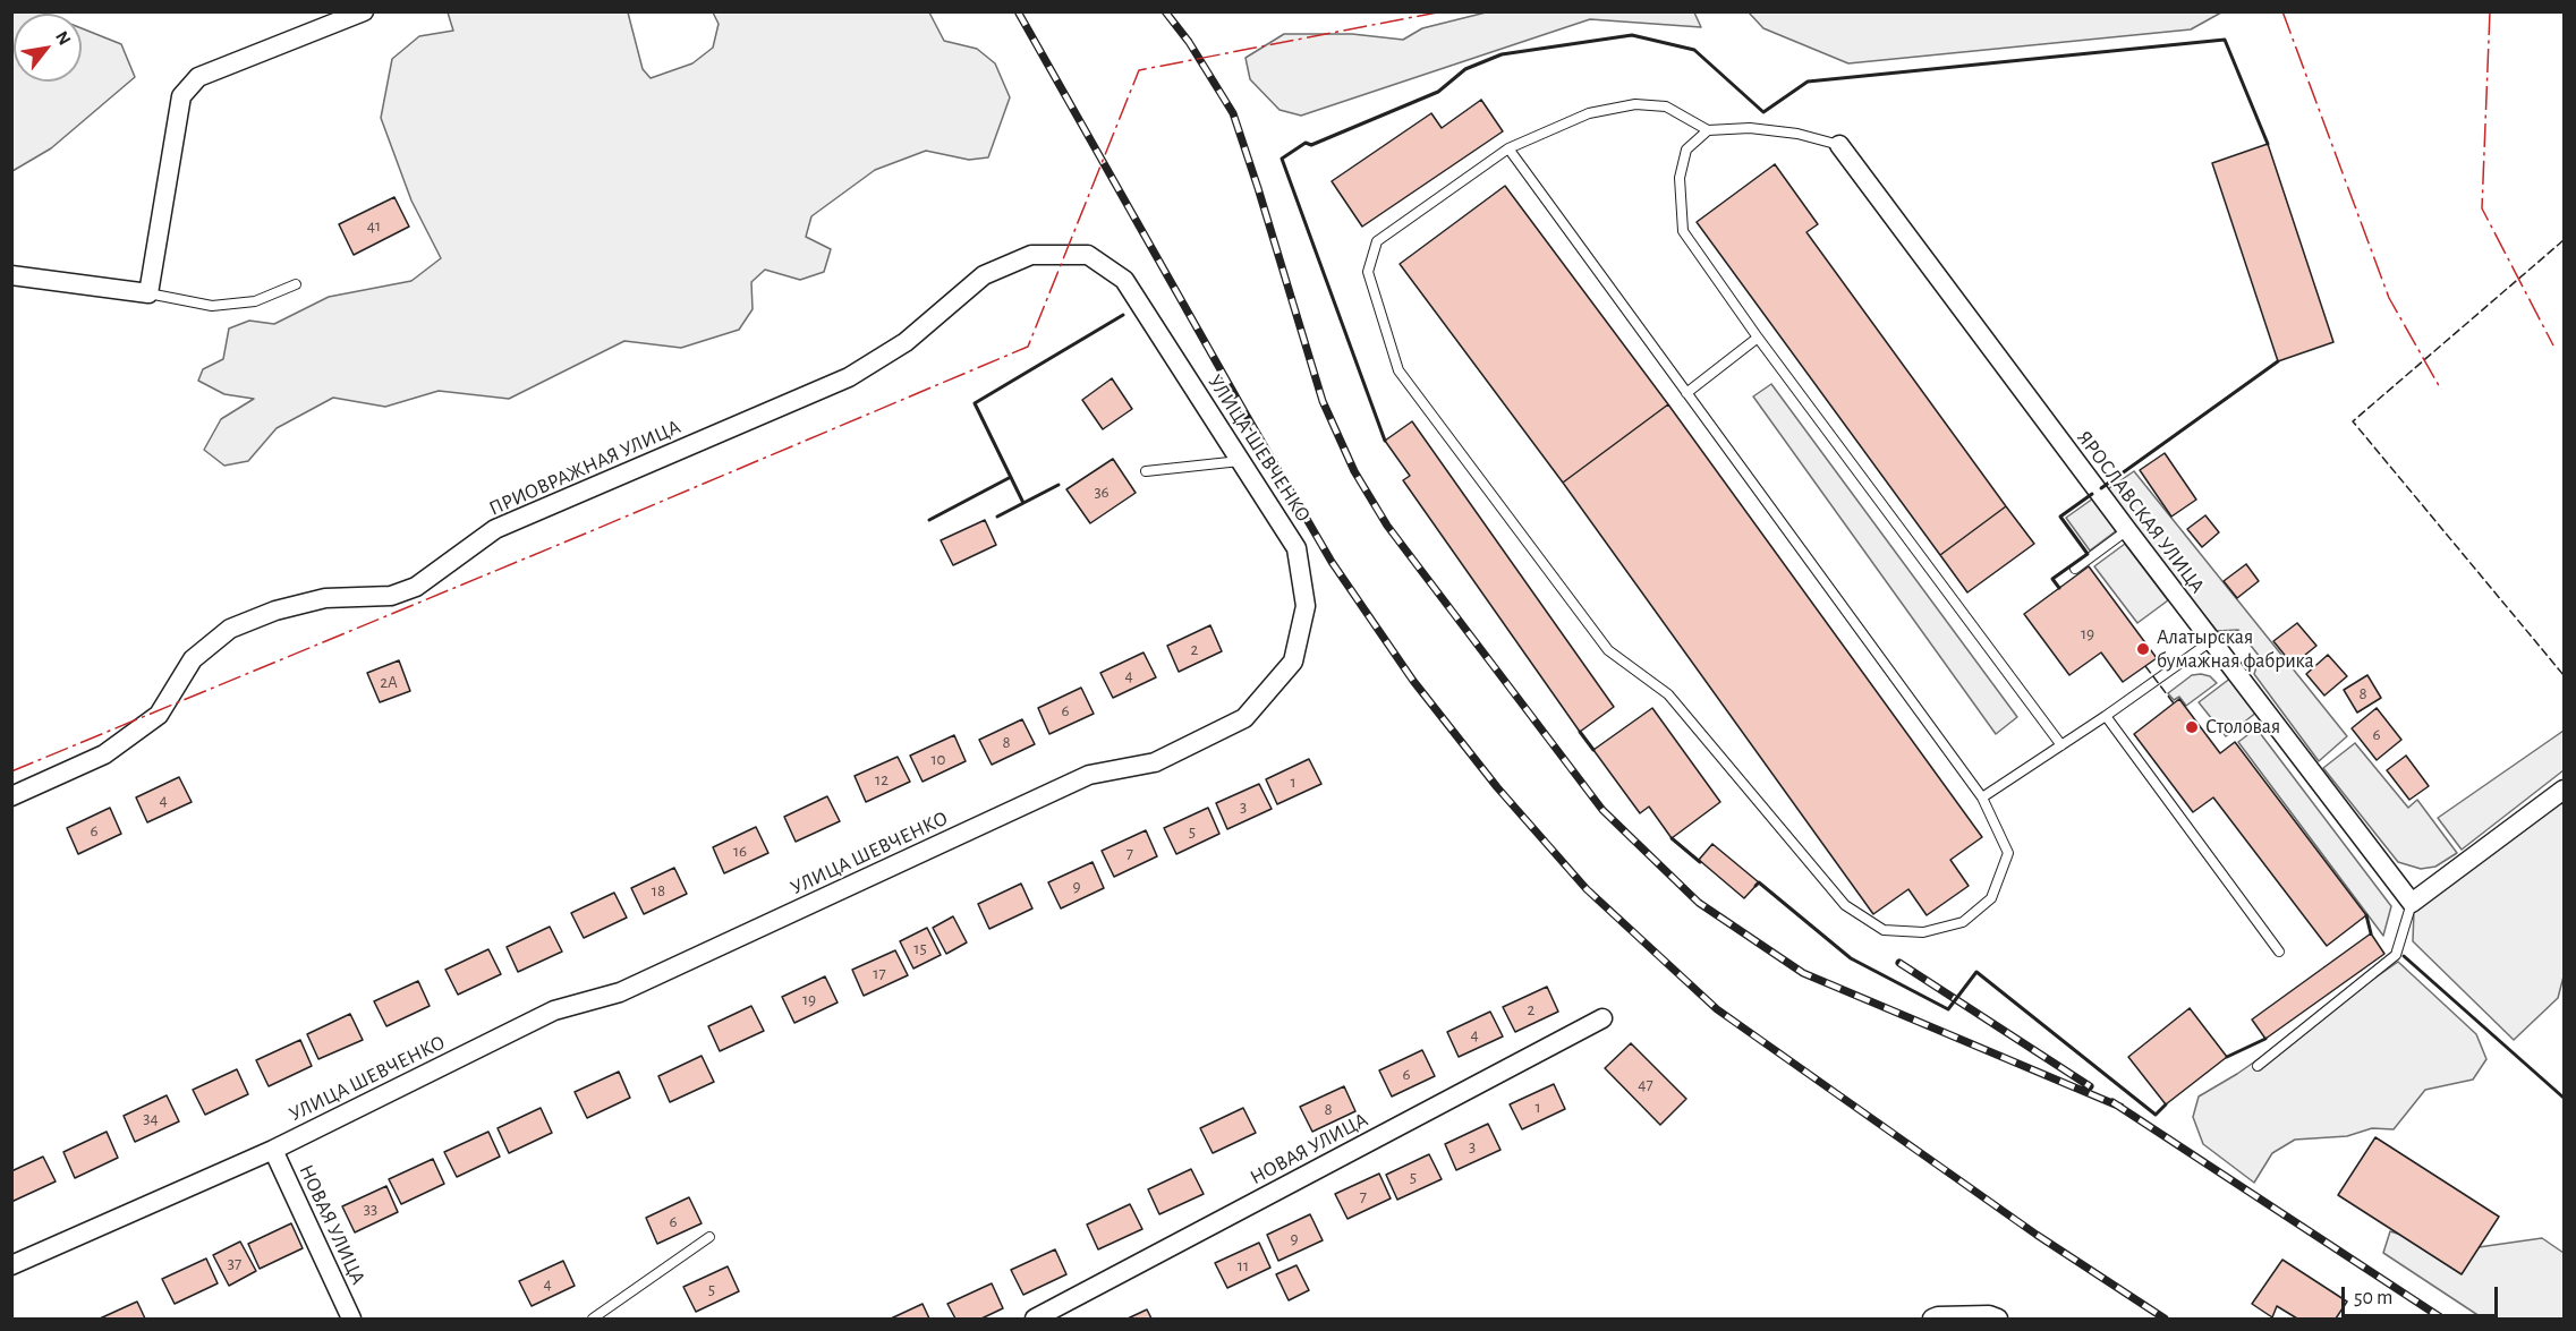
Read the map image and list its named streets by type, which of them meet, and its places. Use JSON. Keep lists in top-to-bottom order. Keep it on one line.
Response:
{"streets":{"street":["УЛИЦА ШЕВЧЕНКО","ПРИОВРАЖНАЯ УЛИЦА","ЯРОСЛАВСКАЯ УЛИЦА","НОВАЯ УЛИЦА"]},"crossings":[["УЛИЦА ШЕВЧЕНКО","ПРИОВРАЖНАЯ УЛИЦА"],["УЛИЦА ШЕВЧЕНКО","НОВАЯ УЛИЦА"]],"places":["Алатырская бумажная фабрика","Столовая"],"house_numbers":["41","36","19","2","4","2А","8","6","6","8","10","12","1","4","3","6","5","16","7","9","18","15","17","19","2","4","6","47","1","8","34","3","5","7","33","6","9","37","11","4","5"],"scale_bar":"50 m","north":"top right"}
